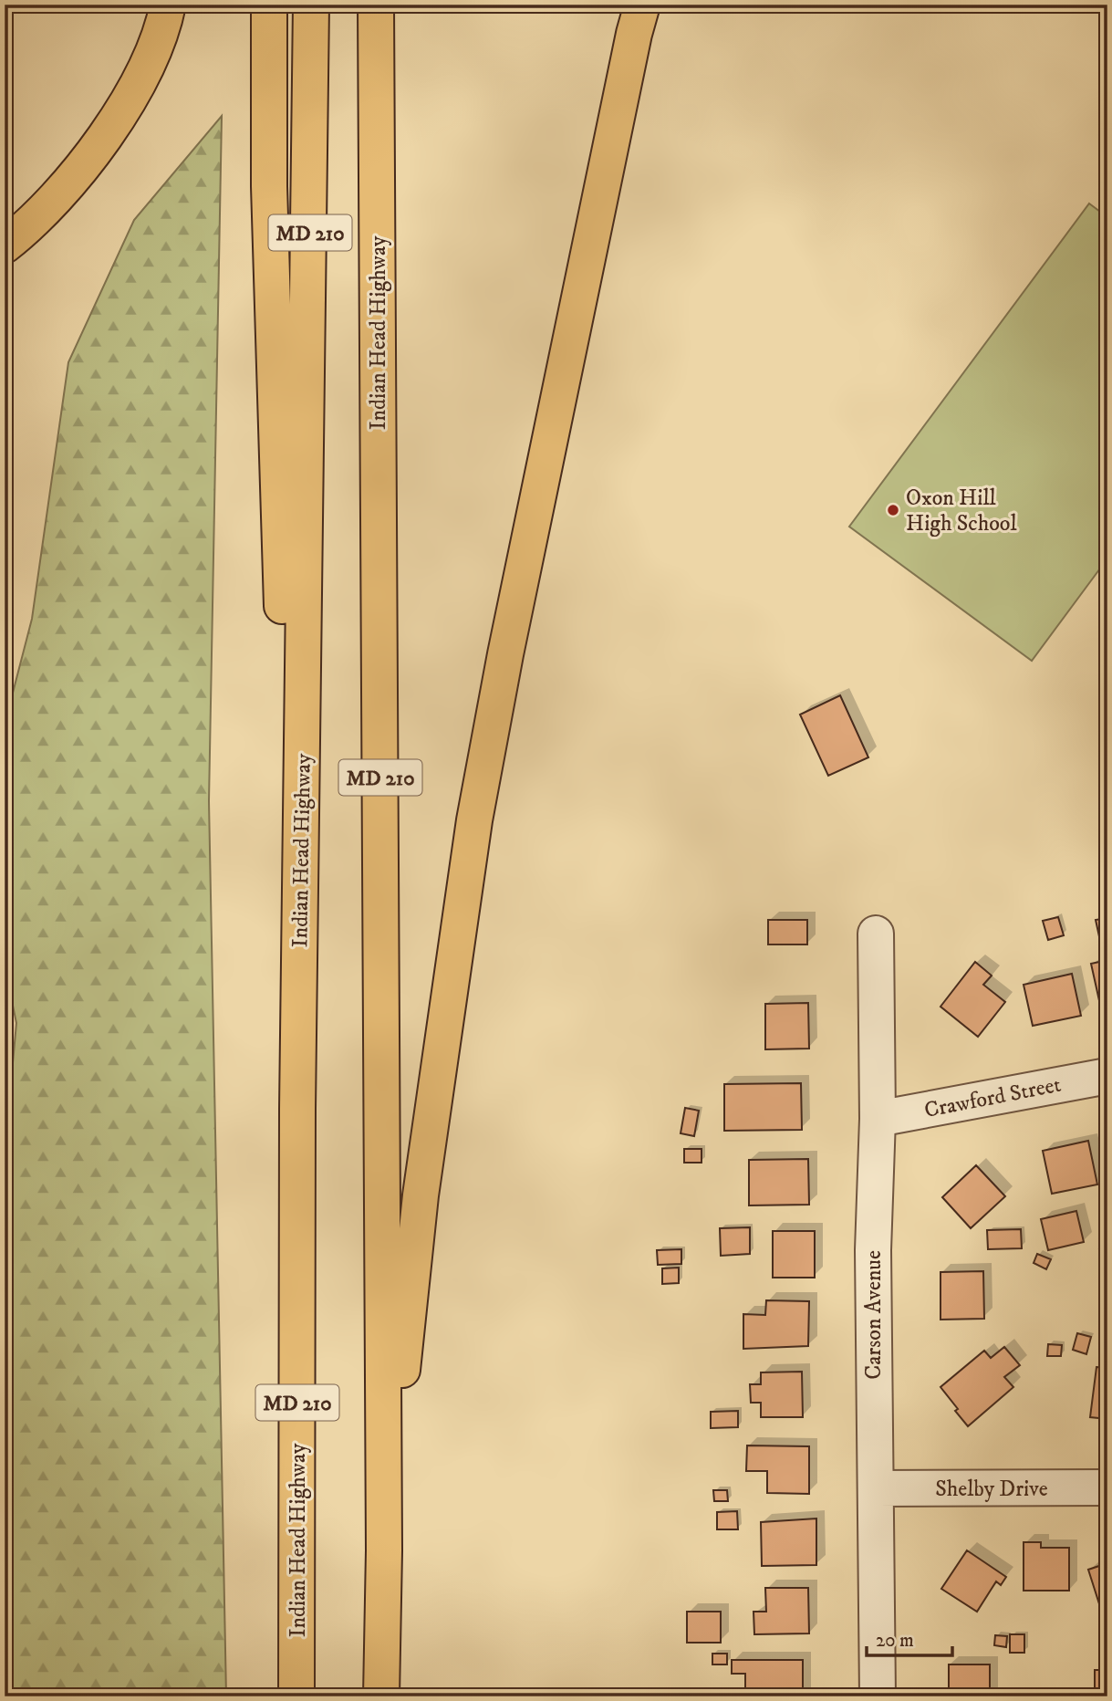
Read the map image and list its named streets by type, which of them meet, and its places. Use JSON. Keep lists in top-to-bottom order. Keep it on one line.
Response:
{"streets":{"highway":["MD 210","Indian Head Highway"],"street":["Crawford Street","Carson Avenue","Shelby Drive"]},"crossings":[["Crawford Street","Carson Avenue"],["Carson Avenue","Shelby Drive"]],"places":["Oxon Hill High School"],"scale_bar":"20 m"}
